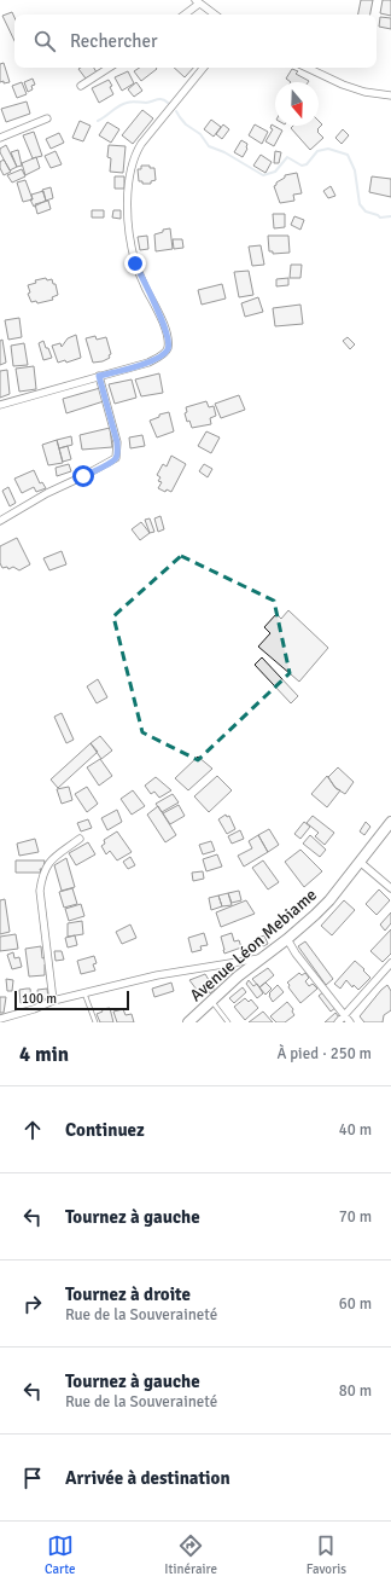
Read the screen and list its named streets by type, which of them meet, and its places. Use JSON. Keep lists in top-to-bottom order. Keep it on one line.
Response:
{"streets":{"street":["Avenue Léon Mebiame"]},"scale_bar":"100 m","north":"bottom","page":{"search":"Rechercher","scale":"100 m","heading":["4 min","À pied · 250 m"],"list":[["Continuez","40 m"],["Tournez à gauche","70 m"],["Tournez à droite","Rue de la Souveraineté","60 m"],["Tournez à gauche","Rue de la Souveraineté","80 m"],"Arrivée à destination"],"nav":["Carte","Itinéraire","Favoris"]}}
